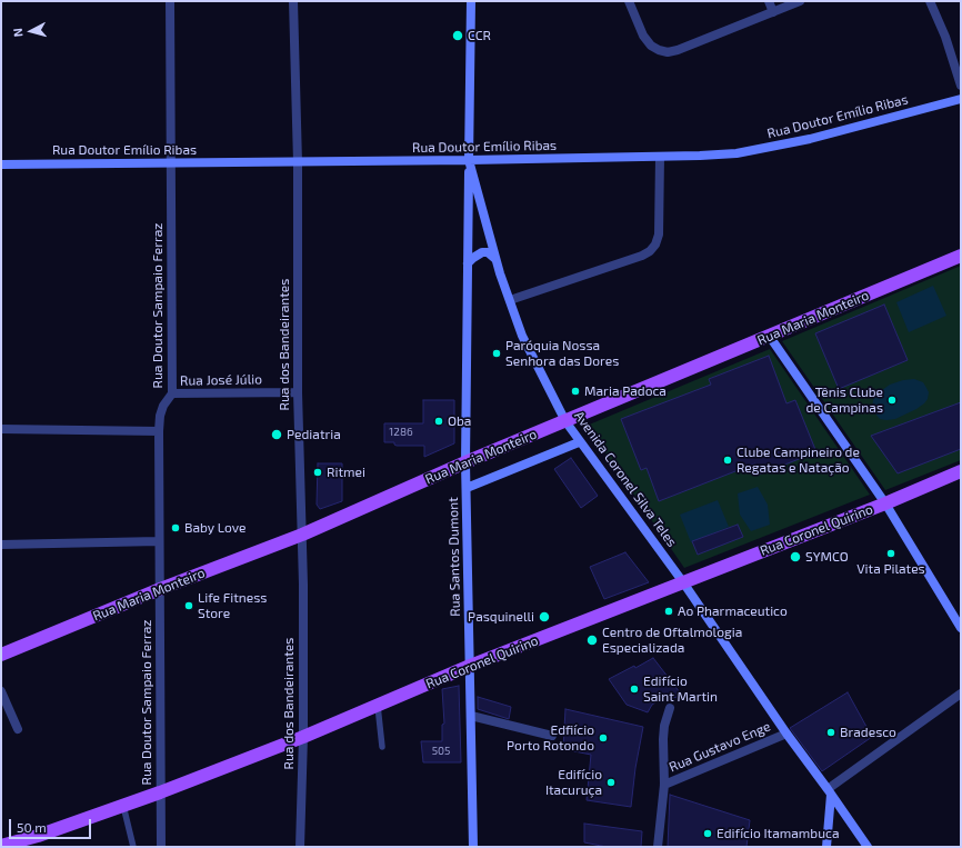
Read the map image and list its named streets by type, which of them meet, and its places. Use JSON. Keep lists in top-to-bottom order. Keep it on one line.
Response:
{"streets":{"main road":["Rua Maria Monteiro","Rua Coronel Quirino"],"street":["Rua Doutor Emílio Ribas","Rua Doutor Sampaio Ferraz","Rua dos Bandeirantes","Rua José Júlio","Avenida Coronel Silva Teles","Rua Santos Dumont","Rua Gustavo Enge"]},"crossings":[["Rua Doutor Emílio Ribas","Rua Doutor Sampaio Ferraz"],["Rua Doutor Emílio Ribas","Rua dos Bandeirantes"],["Rua Doutor Emílio Ribas","Avenida Coronel Silva Teles"],["Rua Doutor Emílio Ribas","Rua Santos Dumont"],["Rua Doutor Sampaio Ferraz","Rua Maria Monteiro"],["Rua Doutor Sampaio Ferraz","Rua José Júlio"],["Rua Doutor Sampaio Ferraz","Rua Coronel Quirino"],["Rua Maria Monteiro","Rua dos Bandeirantes"],["Rua Maria Monteiro","Avenida Coronel Silva Teles"],["Rua Maria Monteiro","Rua Santos Dumont"],["Rua dos Bandeirantes","Rua José Júlio"],["Rua dos Bandeirantes","Rua Coronel Quirino"],["Avenida Coronel Silva Teles","Rua Coronel Quirino"],["Avenida Coronel Silva Teles","Rua Santos Dumont"],["Avenida Coronel Silva Teles","Rua Gustavo Enge"],["Rua Coronel Quirino","Rua Santos Dumont"]],"places":["CCR","Paróquia Nossa Senhora das Dores","Maria Padoca","Tênis Clube de Campinas","Oba","Pediatria","Clube Campineiro de Regatas e Natação","Ritmei","Baby Love","Vita Pilates","SYMCO","Life Fitness Store","Ao Pharmaceutico","Pasquinelli","Centro de Oftalmologia Especializada","Edifício Saint Martin","Bradesco","Edfiício Porto Rotondo","Edifício Itacuruça","Edifício Itamambuca"],"house_numbers":["1286","505"],"scale_bar":"50 m","north":"left"}
